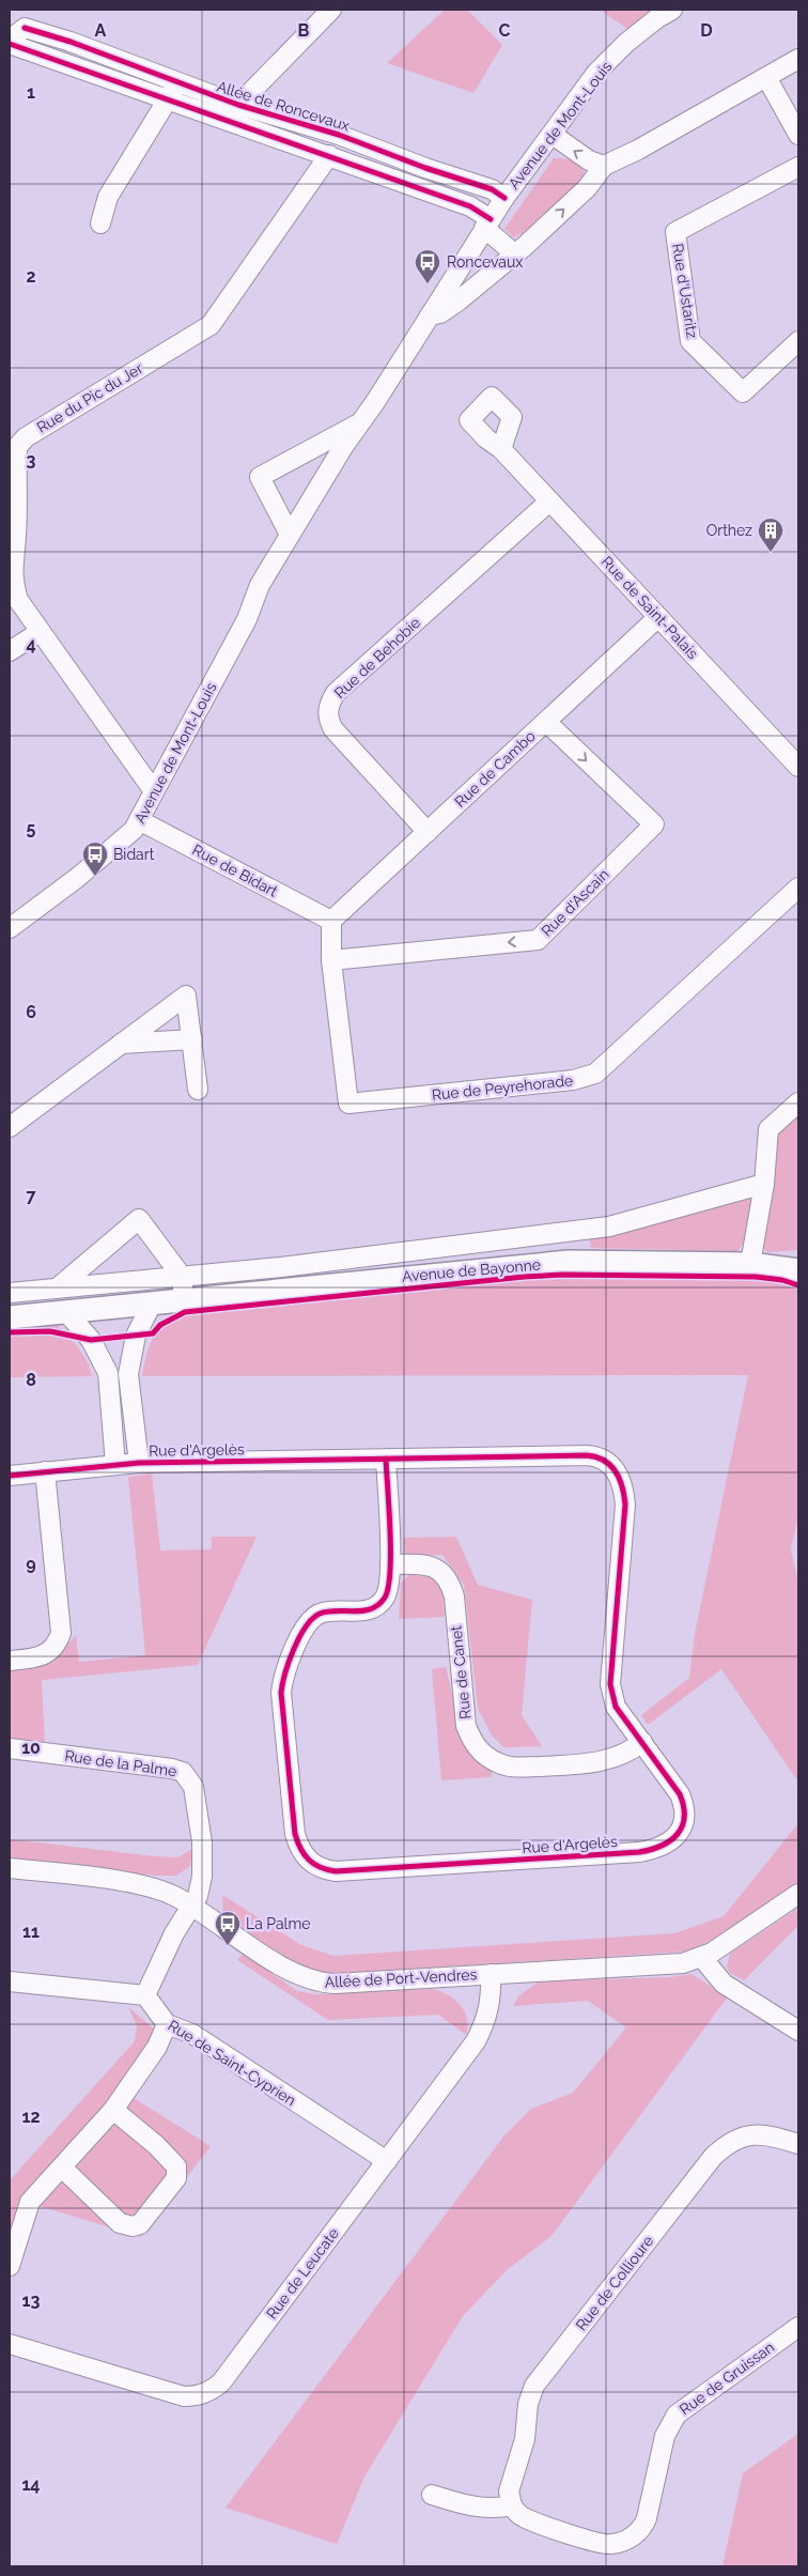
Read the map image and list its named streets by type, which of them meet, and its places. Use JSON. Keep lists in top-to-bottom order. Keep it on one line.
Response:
{"streets":{"street":["Allée de Roncevaux","Avenue de Mont-Louis","Rue d'Ustaritz","Rue du Pic du Jer","Rue de Saint-Palais","Rue de Behobie","Rue de Cambo","Rue de Bidart","Rue d'Ascain","Rue de Peyrehorade","Avenue de Bayonne","Rue d'Argelès","Rue de Canet","Rue de la Palme","Allée de Port-Vendres","Rue de Saint-Cyprien","Rue de Leucate","Rue de Collioure","Rue de Gruissan"]},"crossings":[["Allée de Roncevaux","Avenue de Mont-Louis"],["Allée de Roncevaux","Rue du Pic du Jer"],["Avenue de Mont-Louis","Rue du Pic du Jer"],["Avenue de Mont-Louis","Rue de Bidart"],["Rue de Saint-Palais","Rue de Behobie"],["Rue de Saint-Palais","Rue de Cambo"],["Rue de Behobie","Rue de Cambo"],["Rue de Cambo","Rue de Bidart"],["Rue de Cambo","Rue d'Ascain"],["Rue de Cambo","Rue de Peyrehorade"],["Rue de Bidart","Rue de Peyrehorade"],["Rue d'Ascain","Rue de Peyrehorade"],["Avenue de Bayonne","Rue d'Argelès"],["Rue d'Argelès","Rue de Canet"],["Rue de la Palme","Allée de Port-Vendres"],["Rue de la Palme","Rue de Saint-Cyprien"],["Allée de Port-Vendres","Rue de Leucate"],["Rue de Saint-Cyprien","Rue de Leucate"],["Rue de Collioure","Rue de Gruissan"]],"places":{"bus stop":["Roncevaux","Bidart","La Palme"],"building":["Orthez"]},"grid":{"columns":["A","B","C","D"],"rows":["1","2","3","4","5","6","7","8","9","10","11","12","13","14"]}}
